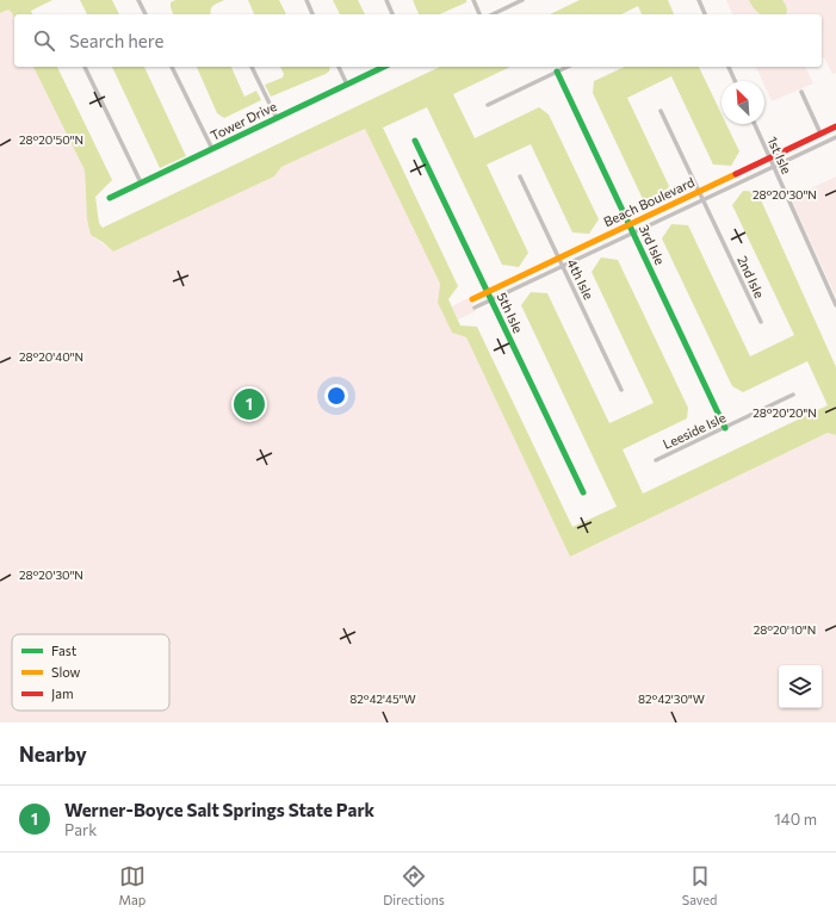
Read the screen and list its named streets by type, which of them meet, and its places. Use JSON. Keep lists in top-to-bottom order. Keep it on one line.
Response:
{"streets":{"street":["Tower Drive","1st Isle","Beach Boulevard","3rd Isle","2nd Isle","4th Isle","5th Isle","Leeside Isle"]},"crossings":[["1st Isle","Beach Boulevard"],["Beach Boulevard","3rd Isle"],["Beach Boulevard","2nd Isle"],["Beach Boulevard","4th Isle"],["Beach Boulevard","5th Isle"],["3rd Isle","Leeside Isle"]],"legend":["Fast","Slow","Jam"],"north":"top left","page":{"search":"Search here","pins":"1","heading":"Nearby","list":[{"mark":"1","name":"Werner-Boyce Salt Springs State Park","note":"Park","value":"140 m"}],"nav":["Map","Directions","Saved"]},"coordinates":["28°20'50\"N","28°20'30\"N","28°20'40\"N","28°20'20\"N","28°20'10\"N","82°42'45\"W","82°42'30\"W"]}
